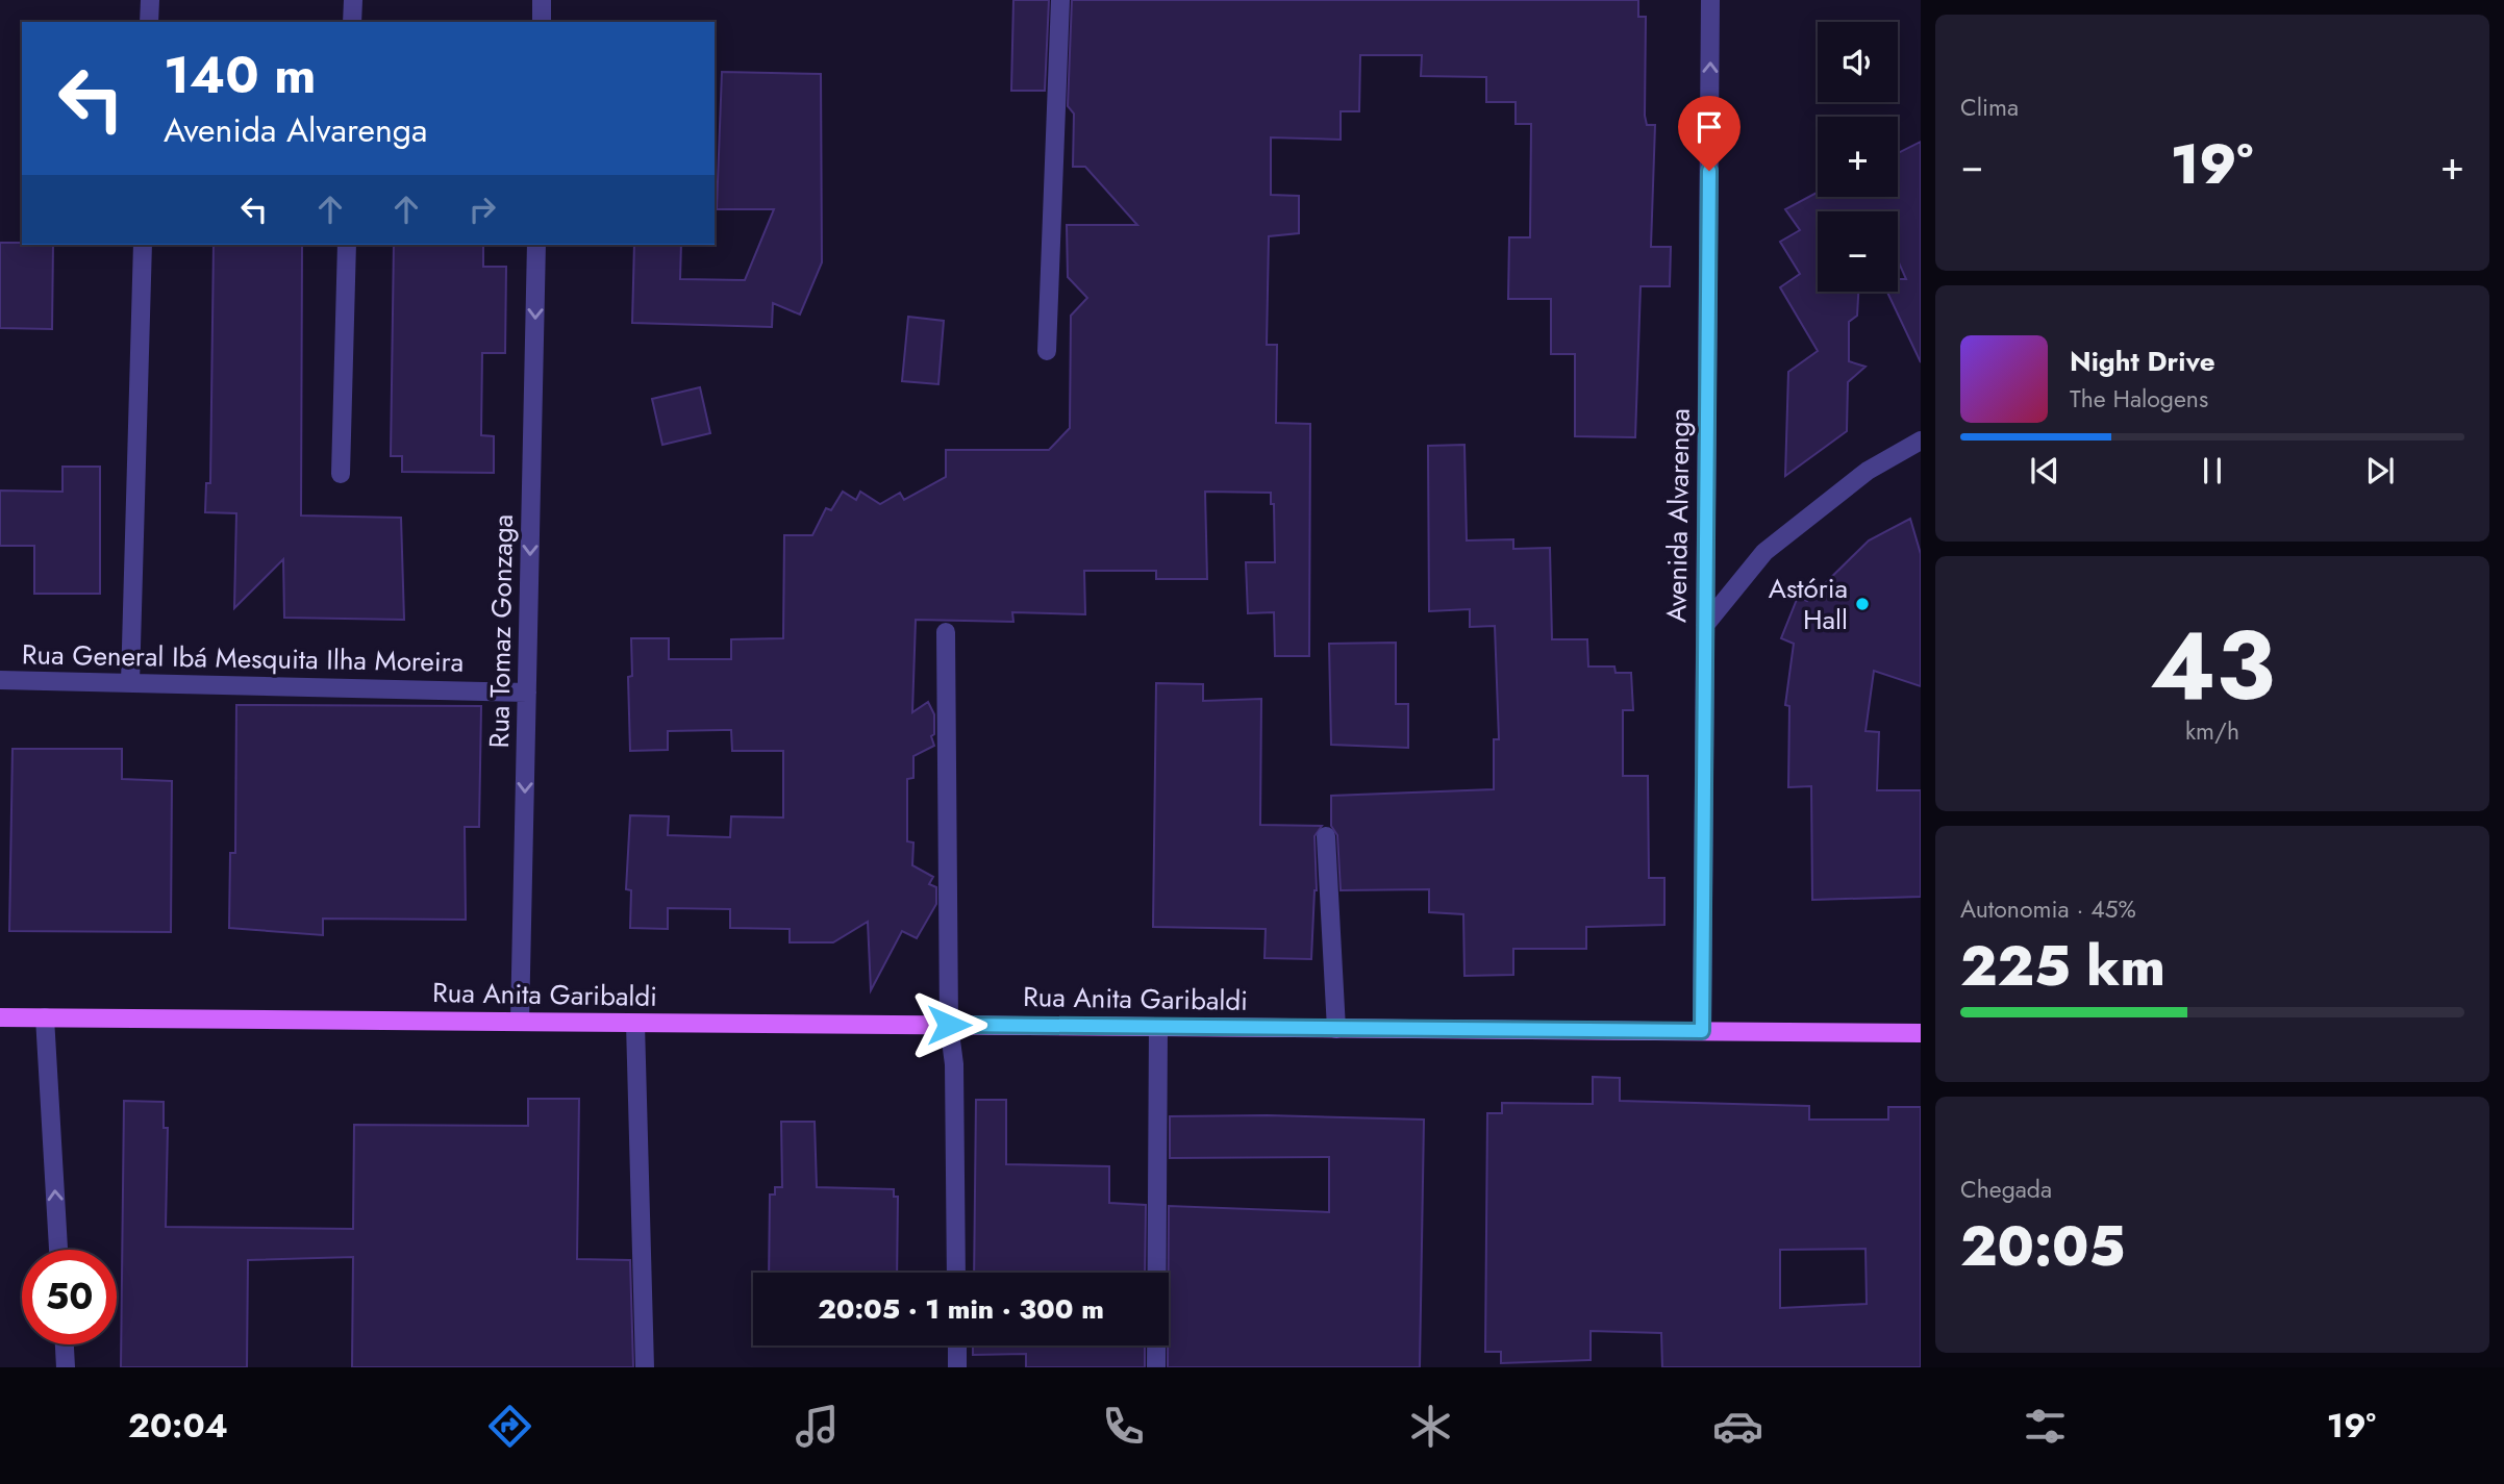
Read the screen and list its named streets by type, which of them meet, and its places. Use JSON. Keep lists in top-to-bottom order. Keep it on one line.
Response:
{"streets":{"main road":["Rua Anita Garibaldi"],"street":["Avenida Alvarenga","Rua Tomaz Gonzaga","Rua General Ibá Mesquita Ilha Moreira"]},"crossings":[["Avenida Alvarenga","Rua Anita Garibaldi"],["Rua Tomaz Gonzaga","Rua General Ibá Mesquita Ilha Moreira"],["Rua Tomaz Gonzaga","Rua Anita Garibaldi"]],"one_way":["Avenida Alvarenga","Rua Tomaz Gonzaga"],"places":["Astória Hall"],"page":{"tile":["Clima",["43","km/h"],["Autonomia · 45%","225 km"],["Chegada","20:05"]],"map_buttons":["+","−"],"turn":["140 m","Avenida Alvarenga"],"heat":["−","19°","+"],"song":["Night Drive","The Halogens"],"limit":"50","trip":"20:05 · 1 min · 300 m","tabs":["20:04","19°"]}}
